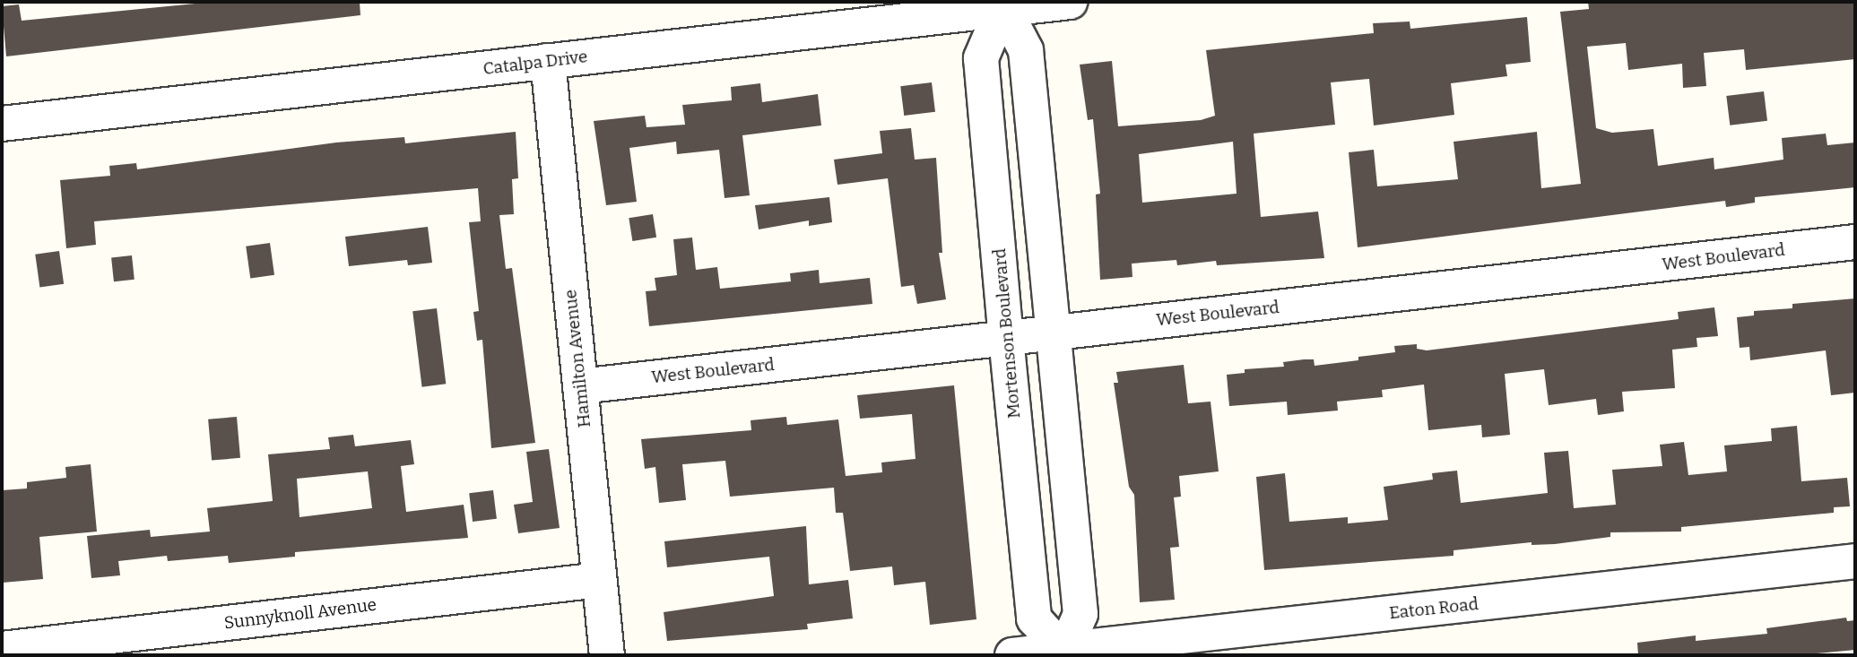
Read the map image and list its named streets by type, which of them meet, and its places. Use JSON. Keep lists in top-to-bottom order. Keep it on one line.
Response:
{"streets":{"street":["Catalpa Drive","West Boulevard","Mortenson Boulevard","Hamilton Avenue","Eaton Road","Sunnyknoll Avenue"]},"crossings":[["Catalpa Drive","Mortenson Boulevard"],["Catalpa Drive","Hamilton Avenue"],["West Boulevard","Mortenson Boulevard"],["West Boulevard","Hamilton Avenue"],["Mortenson Boulevard","Eaton Road"],["Hamilton Avenue","Sunnyknoll Avenue"]]}
